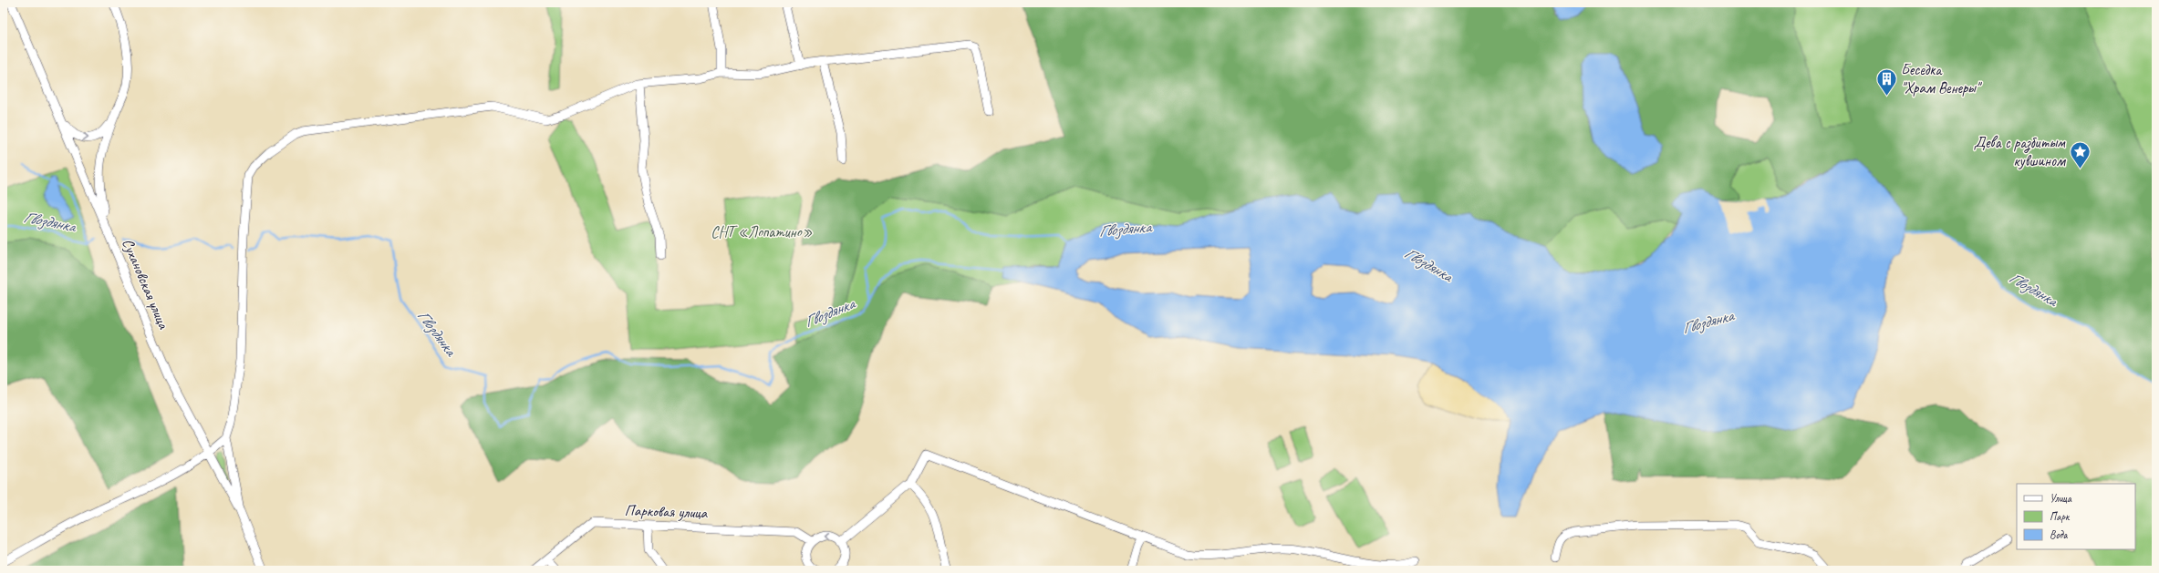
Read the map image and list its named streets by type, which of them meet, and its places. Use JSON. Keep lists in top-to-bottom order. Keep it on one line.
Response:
{"streets":{"street":["Сухановская улица","Парковая улица"]},"water":["Гвоздянка"],"parks":["СНТ «Лопатино»"],"places":{"building":["Беседка \"Храм Венеры\""],"place":["Дева с разбитым кувшином"]},"legend":["Улица","Парк","Вода"]}
